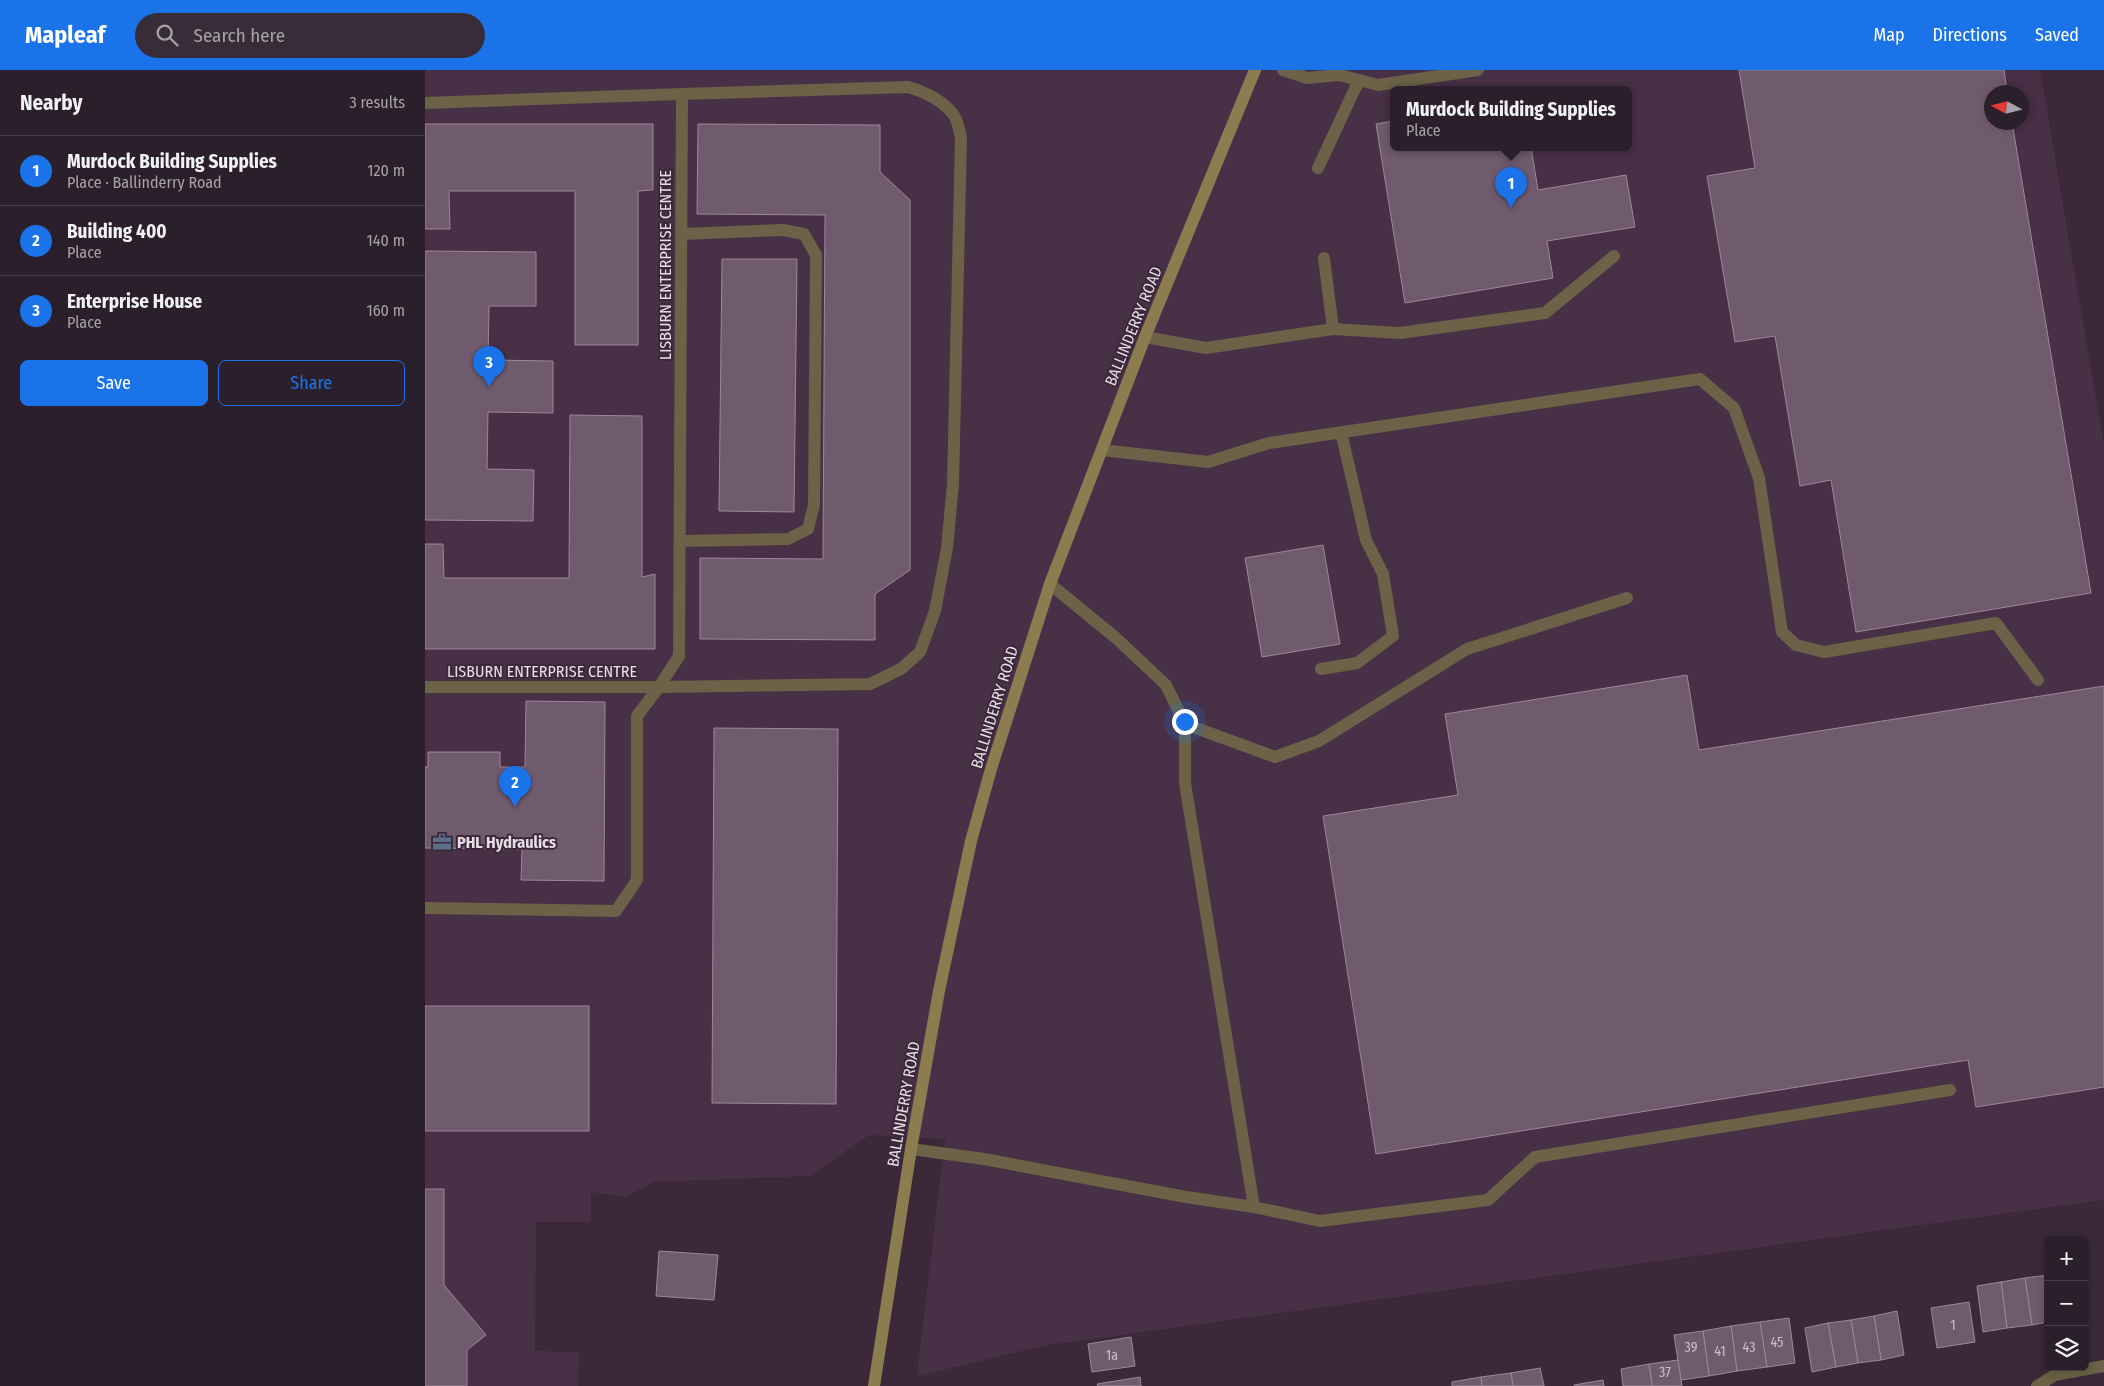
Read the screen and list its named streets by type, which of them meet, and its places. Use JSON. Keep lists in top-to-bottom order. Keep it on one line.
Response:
{"streets":{"main road":["BALLINDERRY ROAD"],"street":["LISBURN ENTERPRISE CENTRE"]},"places":{"office":["PHL Hydraulics"]},"house_numbers":["1","45","39","43","41","1a","37"],"north":"left","page":{"header":"Mapleaf","search":"Search here","nav":["Map","Directions","Saved"],"heading":["Nearby","3 results"],"popup":["Murdock Building Supplies","Place"],"list":[{"mark":"1","name":"Murdock Building Supplies","note":"Place · Ballinderry Road","value":"120 m"},{"mark":"2","name":"Building 400","note":"Place","value":"140 m"},{"mark":"3","name":"Enterprise House","note":"Place","value":"160 m"}],"pins":["1","3","2"],"buttons":["Save","Share"],"map_buttons":["+","−"]}}
